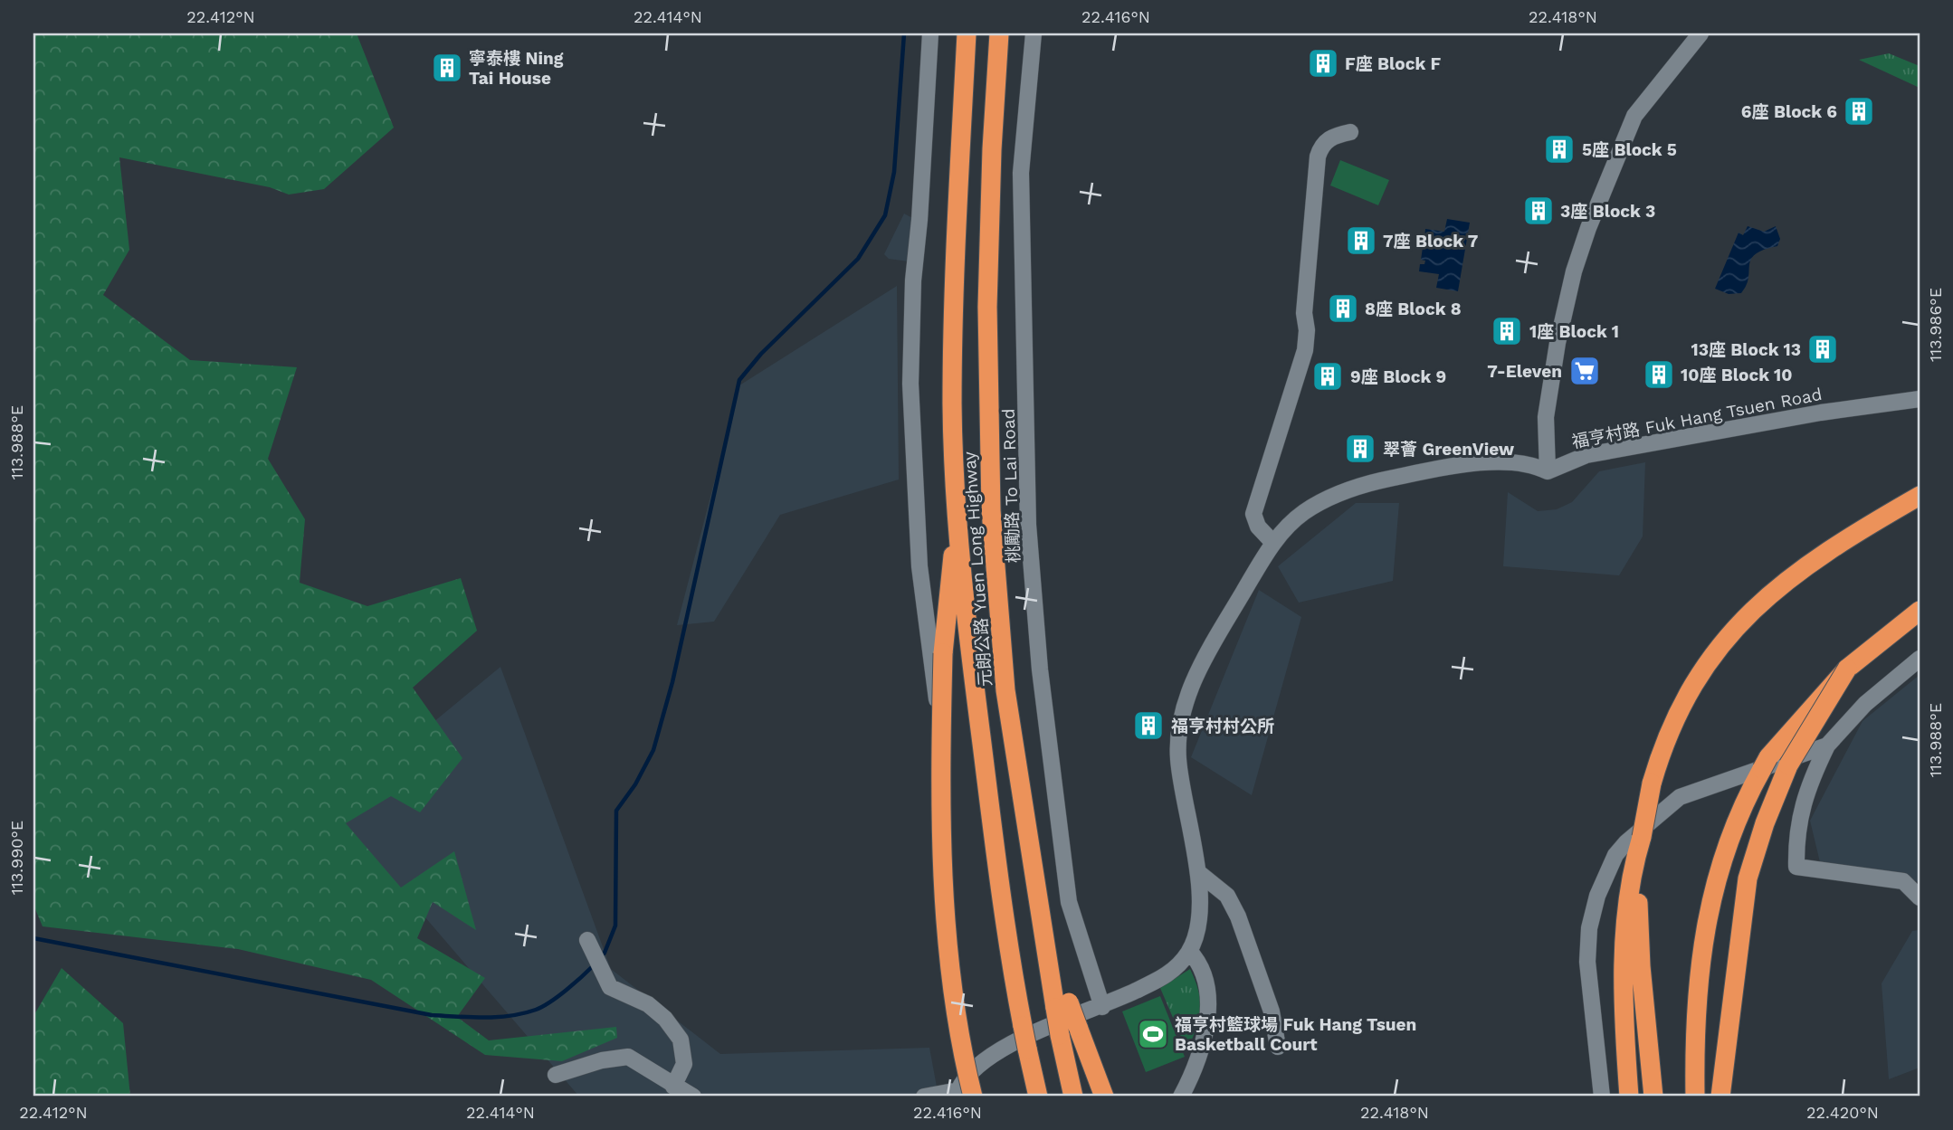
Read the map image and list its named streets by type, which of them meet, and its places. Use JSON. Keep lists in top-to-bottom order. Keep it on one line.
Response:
{"streets":{"highway":["元朗公路 Yuen Long Highway"],"street":["福亨村路 Fuk Hang Tsuen Road","桃勵路 To Lai Road"]},"places":{"building":["F座 Block F","寧泰樓 Ning Tai House","6座 Block 6","5座 Block 5","3座 Block 3","7座 Block 7","8座 Block 8","1座 Block 1","13座 Block 13","10座 Block 10","9座 Block 9","翠薈 GreenView","福亨村村公所"],"supermarket":["7-Eleven"],"sports":["福亨村籃球場 Fuk Hang Tsuen Basketball Court"]},"coordinates":["22.412°N","22.414°N","22.416°N","22.418°N","113.986°E","113.988°E","113.990°E","22.420°N"]}
